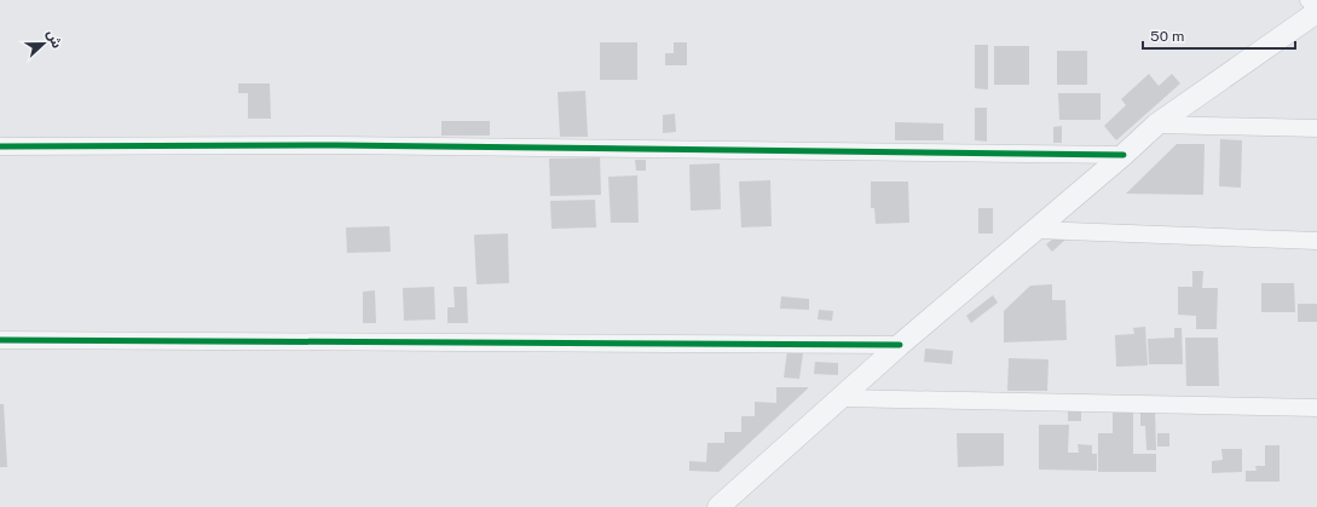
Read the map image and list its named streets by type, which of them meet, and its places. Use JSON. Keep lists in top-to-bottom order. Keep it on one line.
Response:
{"scale_bar":"50 m","north":"right"}
